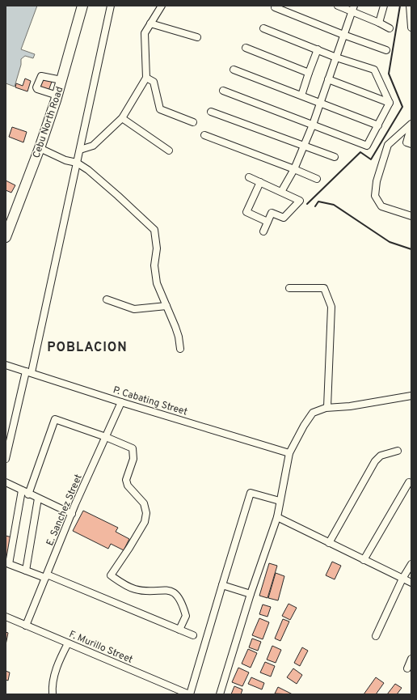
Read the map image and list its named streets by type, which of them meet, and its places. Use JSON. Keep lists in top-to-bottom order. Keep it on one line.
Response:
{"streets":{"highway":["Cebu North Road"],"street":["P. Cabating Street","E. Sanchez Street","F. Murillo Street"]},"crossings":[["P. Cabating Street","E. Sanchez Street"],["E. Sanchez Street","F. Murillo Street"]],"districts":["POBLACION"]}
